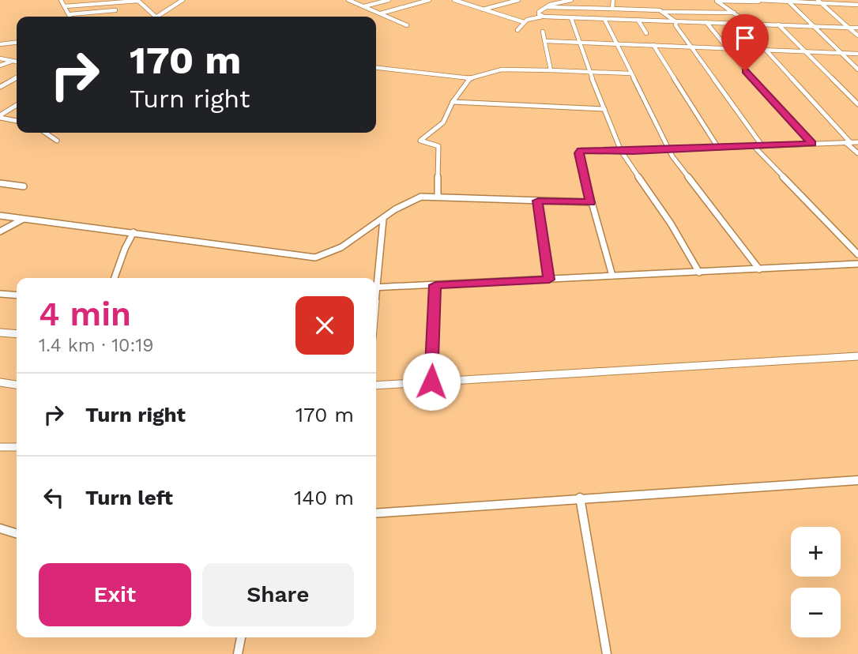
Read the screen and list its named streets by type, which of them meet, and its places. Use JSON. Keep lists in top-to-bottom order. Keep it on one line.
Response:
{"page":{"turn":["170 m","Turn right"],"heading":["4 min","1.4 km · 10:19"],"list":[{"name":"Turn right","value":"170 m"},{"name":"Turn left","value":"140 m"}],"map_buttons":["+","−"],"buttons":["Exit","Share"]}}
